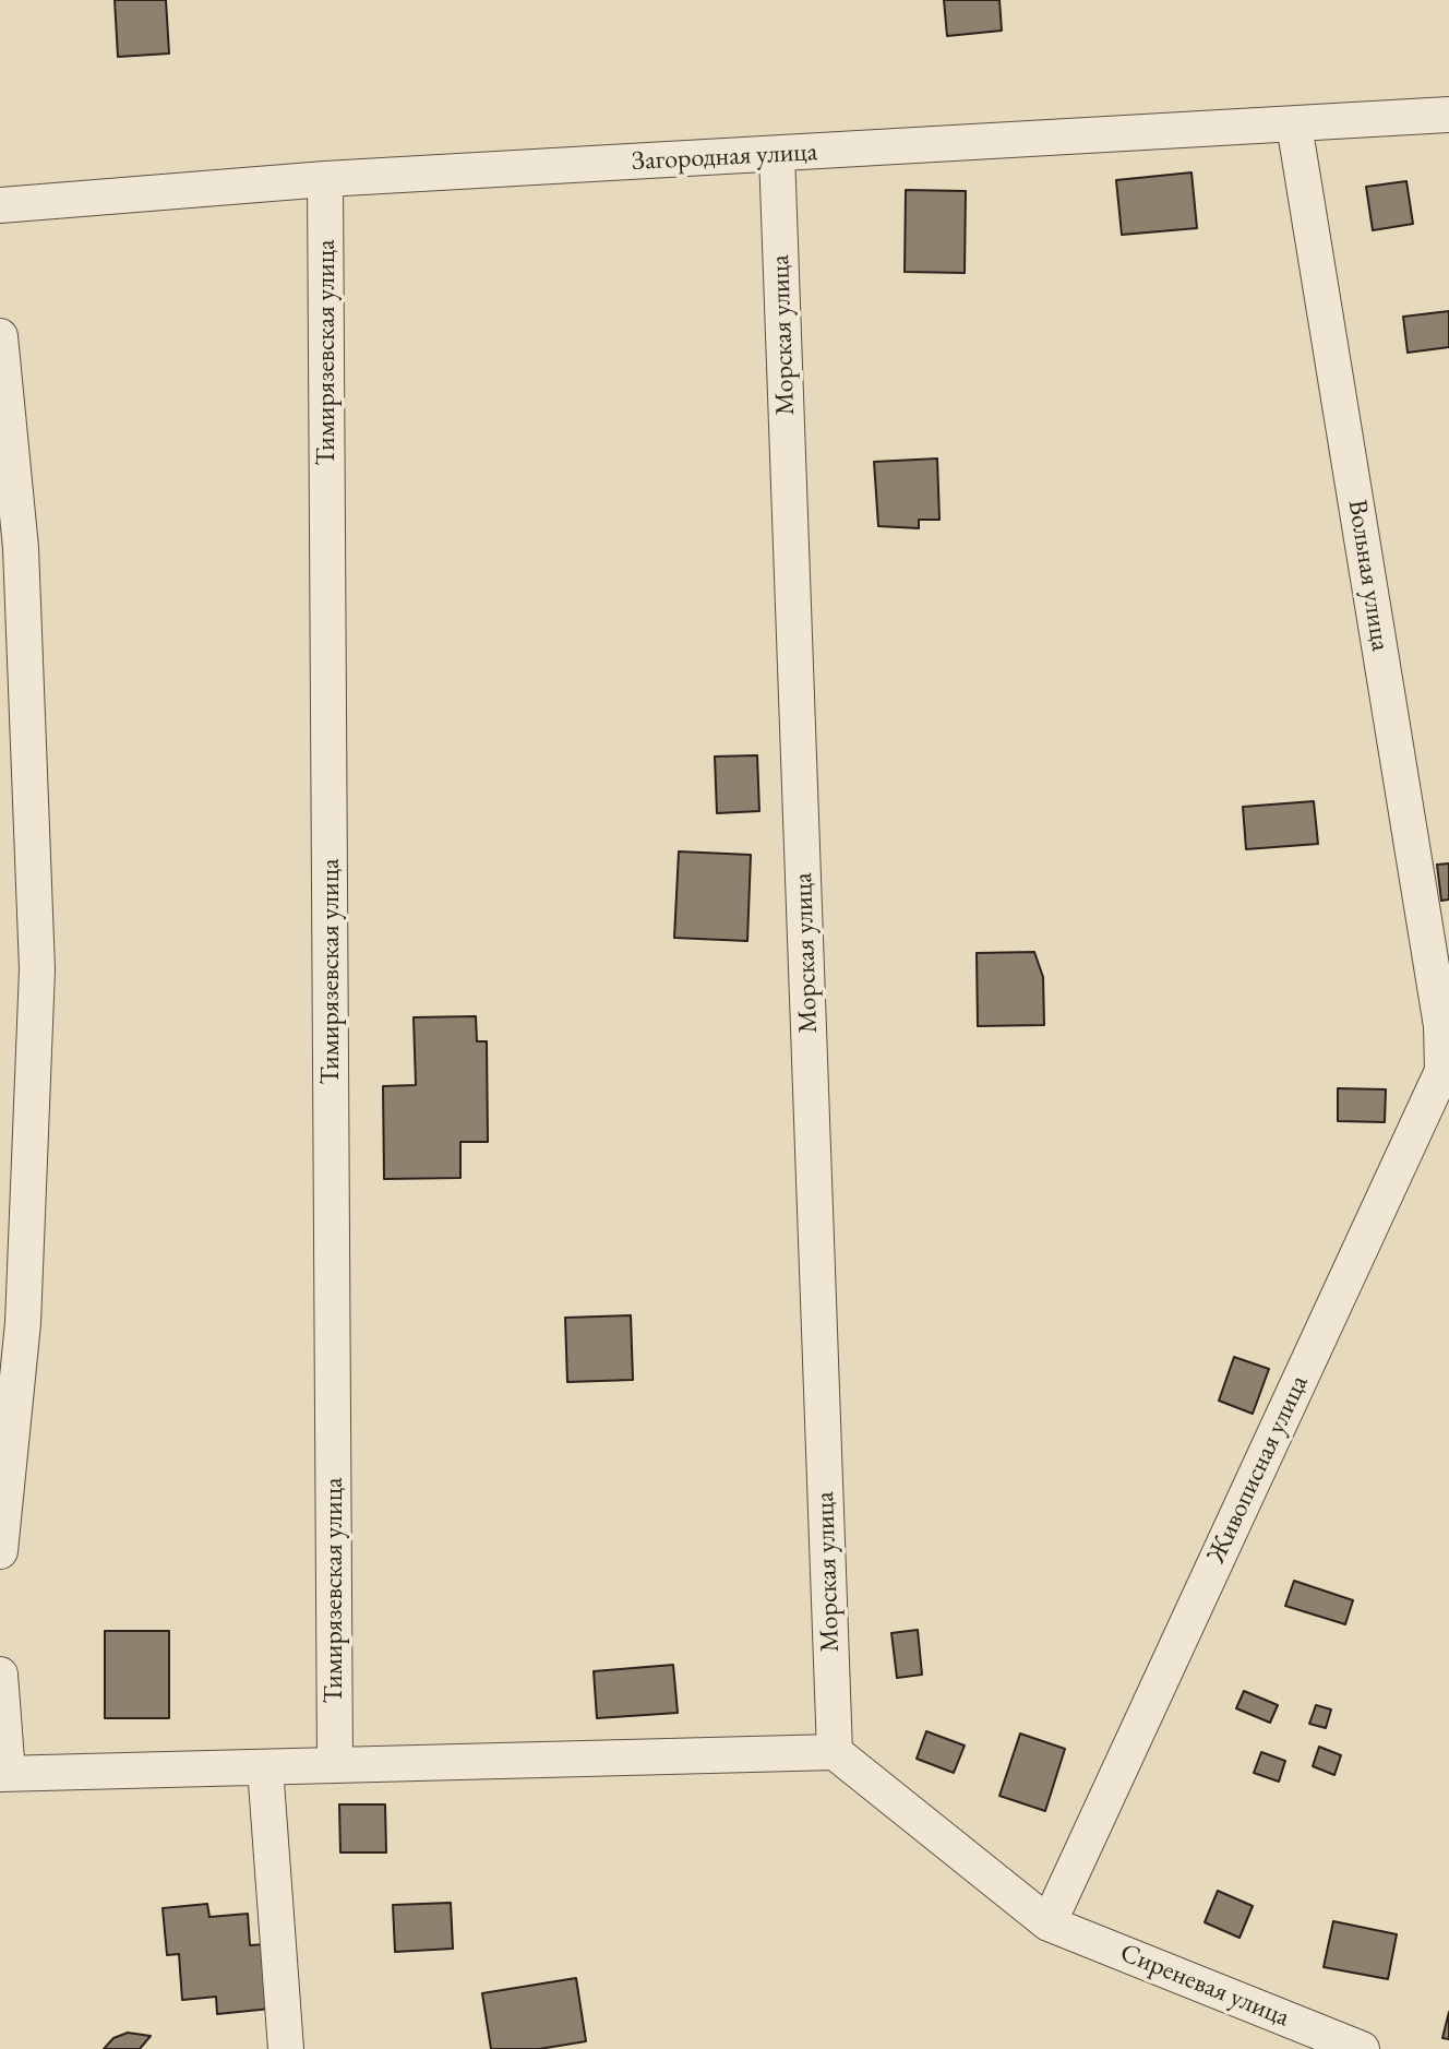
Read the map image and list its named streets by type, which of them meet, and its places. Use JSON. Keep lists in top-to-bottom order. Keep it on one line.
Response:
{"streets":{"street":["Загородная улица","Морская улица","Тимирязевская улица","Вольная улица","Живописная улица","Сиреневая улица"]},"crossings":[["Загородная улица","Морская улица"],["Загородная улица","Тимирязевская улица"],["Загородная улица","Вольная улица"],["Морская улица","Сиреневая улица"],["Вольная улица","Живописная улица"],["Живописная улица","Сиреневая улица"]]}
